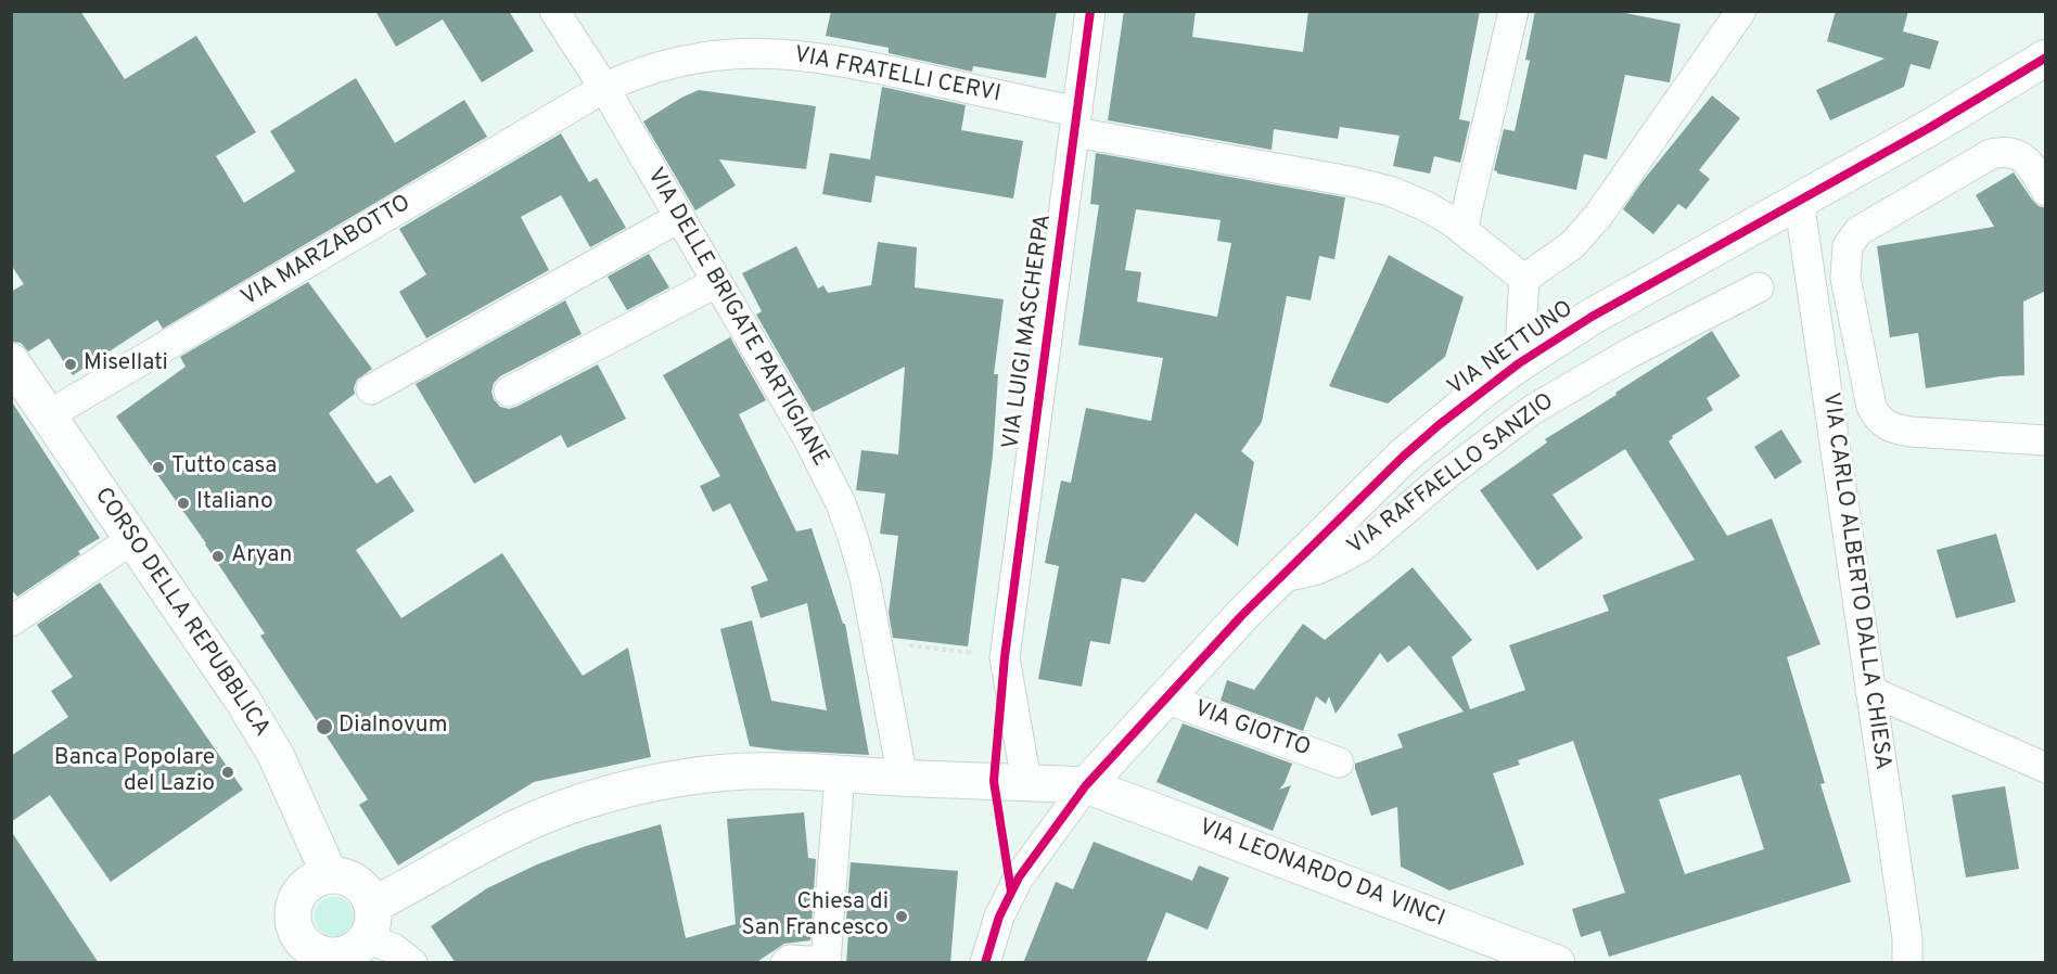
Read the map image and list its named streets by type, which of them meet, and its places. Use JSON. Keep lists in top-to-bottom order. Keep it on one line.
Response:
{"streets":{"street":["VIA FRATELLI CERVI","VIA MARZABOTTO","VIA DELLE BRIGATE PARTIGIANE","VIA LUIGI MASCHERPA","VIA NETTUNO","VIA RAFFAELLO SANZIO","VIA CARLO ALBERTO DALLA CHIESA","CORSO DELLA REPUBBLICA","VIA GIOTTO","VIA LEONARDO DA VINCI"]},"crossings":[["VIA FRATELLI CERVI","VIA MARZABOTTO"],["VIA FRATELLI CERVI","VIA DELLE BRIGATE PARTIGIANE"],["VIA FRATELLI CERVI","VIA LUIGI MASCHERPA"],["VIA MARZABOTTO","VIA DELLE BRIGATE PARTIGIANE"],["VIA MARZABOTTO","CORSO DELLA REPUBBLICA"],["VIA DELLE BRIGATE PARTIGIANE","VIA LEONARDO DA VINCI"],["VIA LUIGI MASCHERPA","VIA LEONARDO DA VINCI"],["VIA NETTUNO","VIA RAFFAELLO SANZIO"],["VIA NETTUNO","VIA CARLO ALBERTO DALLA CHIESA"],["VIA NETTUNO","VIA GIOTTO"],["VIA NETTUNO","VIA LEONARDO DA VINCI"],["CORSO DELLA REPUBBLICA","VIA LEONARDO DA VINCI"]],"places":["Misellati","Tutto casa","Italiano","Aryan","Dialnovum","Banca Popolare del Lazio","Chiesa di San Francesco"]}
